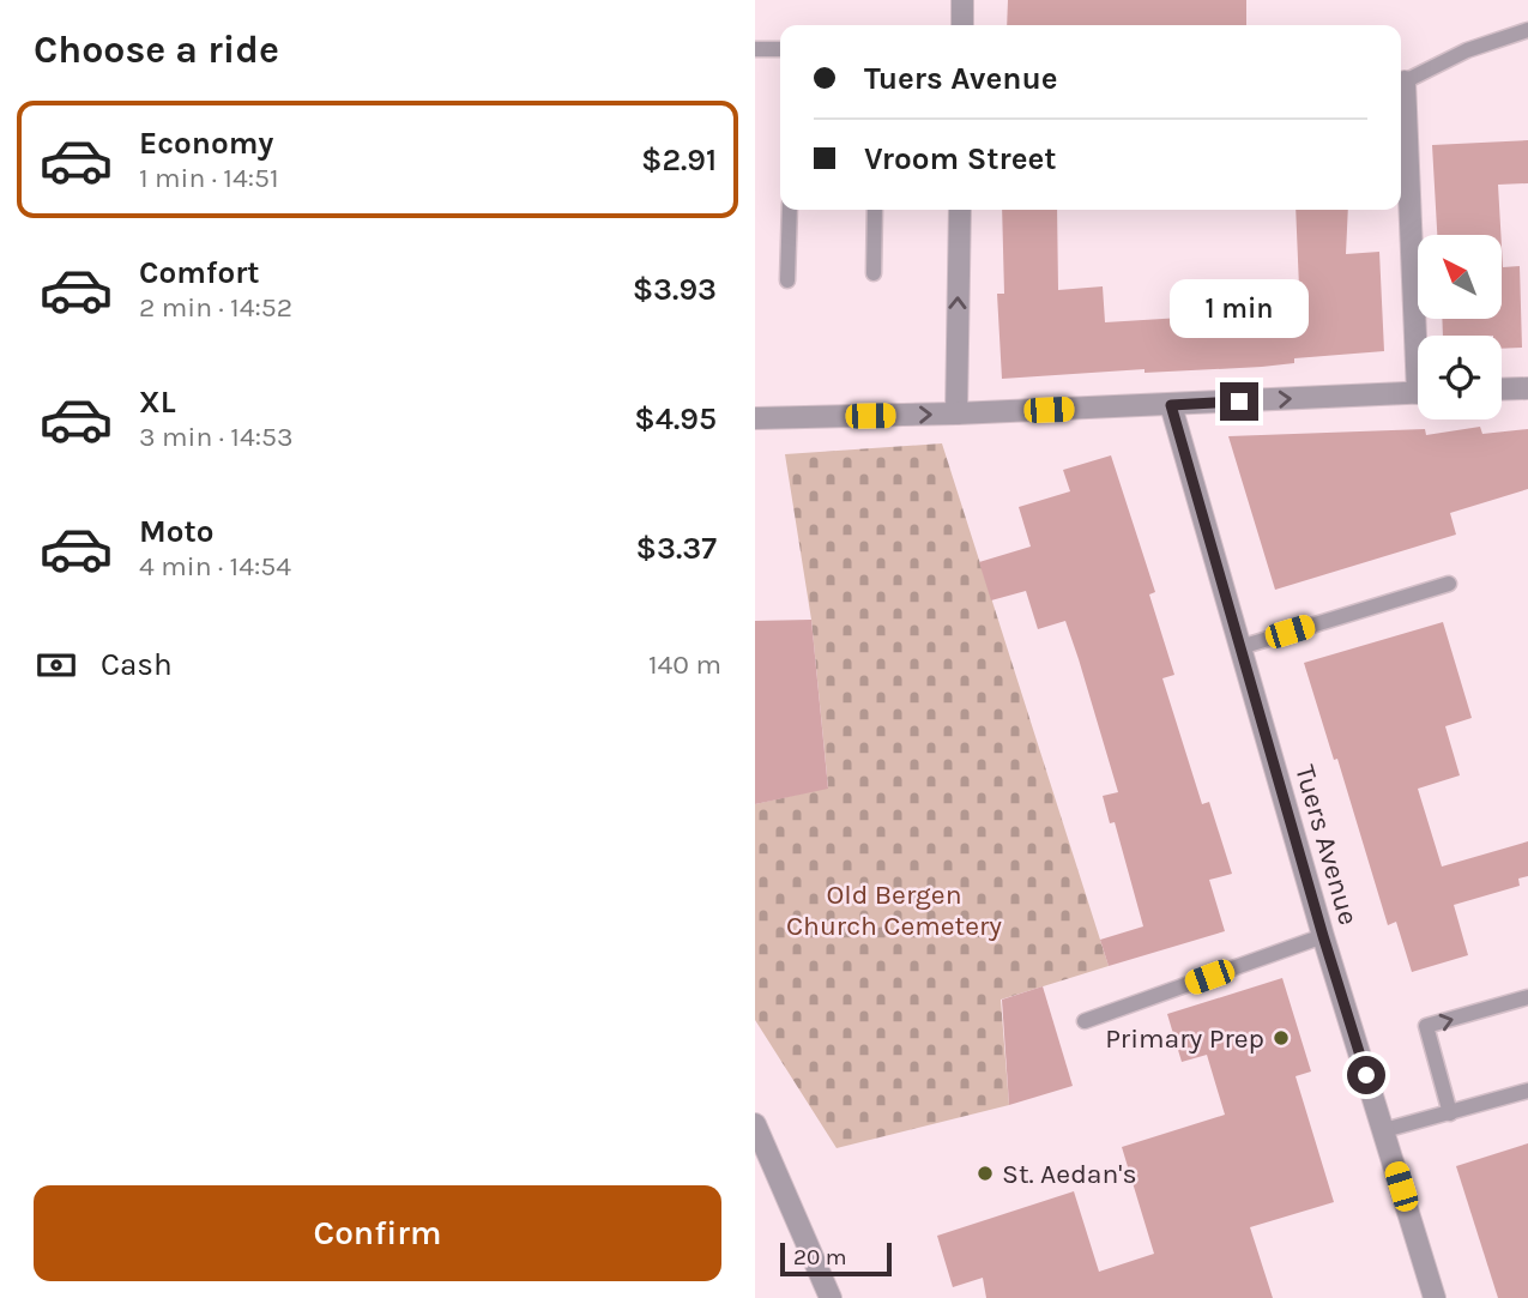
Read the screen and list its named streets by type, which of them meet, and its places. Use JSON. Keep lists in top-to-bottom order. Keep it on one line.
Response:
{"streets":{"street":["Tuers Avenue"]},"parks":["Old Bergen Church Cemetery"],"places":["Primary Prep","St. Aedan's"],"scale_bar":"20 m","north":"top left","page":{"heading":"Choose a ride","banner":["Tuers Avenue","Vroom Street"],"list":[{"name":"Economy","note":"1 min · 14:51","value":"$2.91"},{"name":"Comfort","note":"2 min · 14:52","value":"$3.93"},{"name":"XL","note":"3 min · 14:53","value":"$4.95"},{"name":"Moto","note":"4 min · 14:54","value":"$3.37"}],"bubble":"1 min","pay":["Cash","140 m"],"buttons":"Confirm","scale":"20 m"}}
